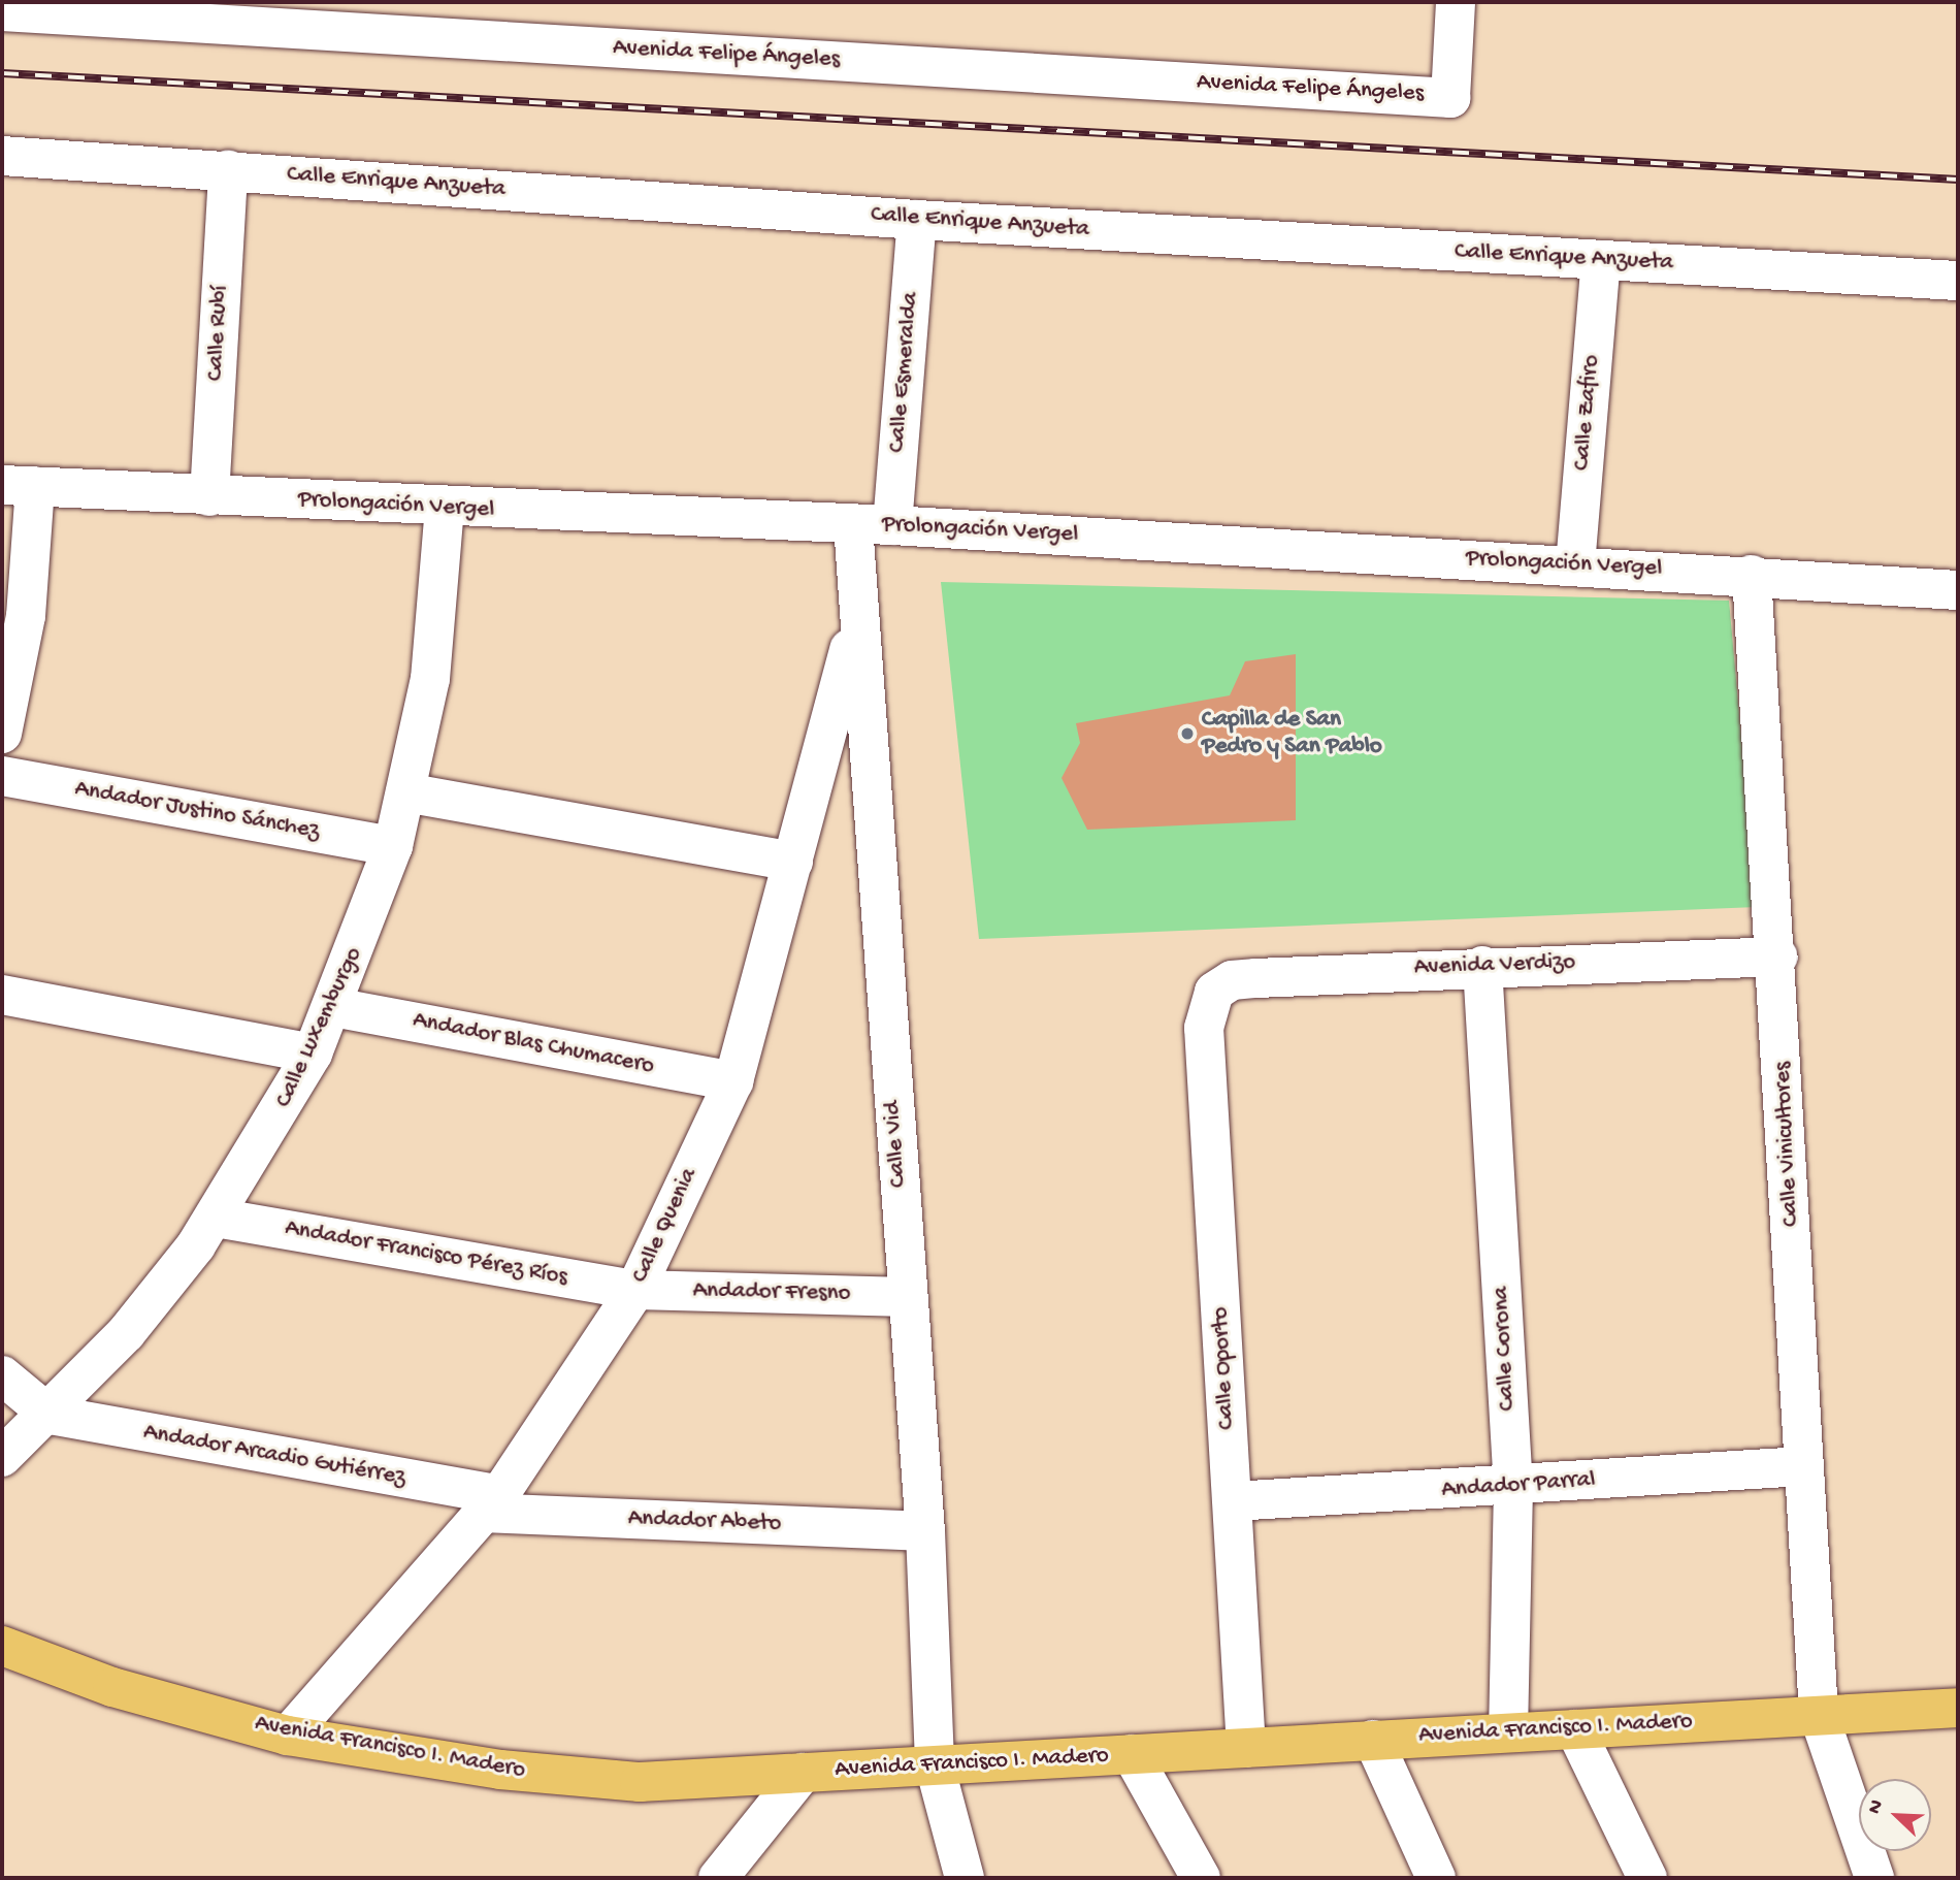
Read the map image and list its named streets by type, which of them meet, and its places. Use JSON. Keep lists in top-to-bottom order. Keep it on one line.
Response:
{"streets":{"main road":["Avenida Francisco I. Madero"],"street":["Avenida Felipe Ángeles","Calle Enrique Anzueta","Calle Rubí","Calle Esmeralda","Calle Zafiro","Prolongación Vergel","Andador Justino Sánchez","Avenida Verdizo","Calle Luxemburgo","Andador Blas Chumacero","Calle Vid","Calle Vinicultores","Calle Quenia","Andador Francisco Pérez Ríos","Andador Fresno","Calle Corona","Calle Oporto","Andador Arcadio Gutiérrez","Andador Parral","Andador Abeto"]},"crossings":[["Calle Enrique Anzueta","Calle Rubí"],["Calle Enrique Anzueta","Calle Esmeralda"],["Calle Enrique Anzueta","Calle Zafiro"],["Calle Rubí","Prolongación Vergel"],["Calle Esmeralda","Prolongación Vergel"],["Calle Zafiro","Prolongación Vergel"],["Prolongación Vergel","Calle Luxemburgo"],["Prolongación Vergel","Calle Vid"],["Prolongación Vergel","Calle Vinicultores"],["Andador Justino Sánchez","Calle Luxemburgo"],["Avenida Verdizo","Calle Vinicultores"],["Avenida Verdizo","Calle Corona"],["Avenida Verdizo","Calle Oporto"],["Calle Luxemburgo","Andador Blas Chumacero"],["Calle Luxemburgo","Andador Francisco Pérez Ríos"],["Calle Luxemburgo","Andador Arcadio Gutiérrez"],["Andador Blas Chumacero","Calle Quenia"],["Calle Vid","Calle Quenia"],["Calle Vid","Andador Fresno"],["Calle Vid","Andador Abeto"],["Calle Vid","Avenida Francisco I. Madero"],["Calle Vinicultores","Andador Parral"],["Calle Vinicultores","Avenida Francisco I. Madero"],["Calle Quenia","Andador Francisco Pérez Ríos"],["Calle Quenia","Andador Fresno"],["Calle Quenia","Andador Arcadio Gutiérrez"],["Calle Quenia","Andador Abeto"],["Calle Quenia","Avenida Francisco I. Madero"],["Andador Francisco Pérez Ríos","Andador Fresno"],["Calle Corona","Andador Parral"],["Calle Corona","Avenida Francisco I. Madero"],["Calle Oporto","Andador Parral"],["Calle Oporto","Avenida Francisco I. Madero"],["Andador Arcadio Gutiérrez","Andador Abeto"]],"places":["Capilla de San Pedro y San Pablo"],"north":"top left"}
